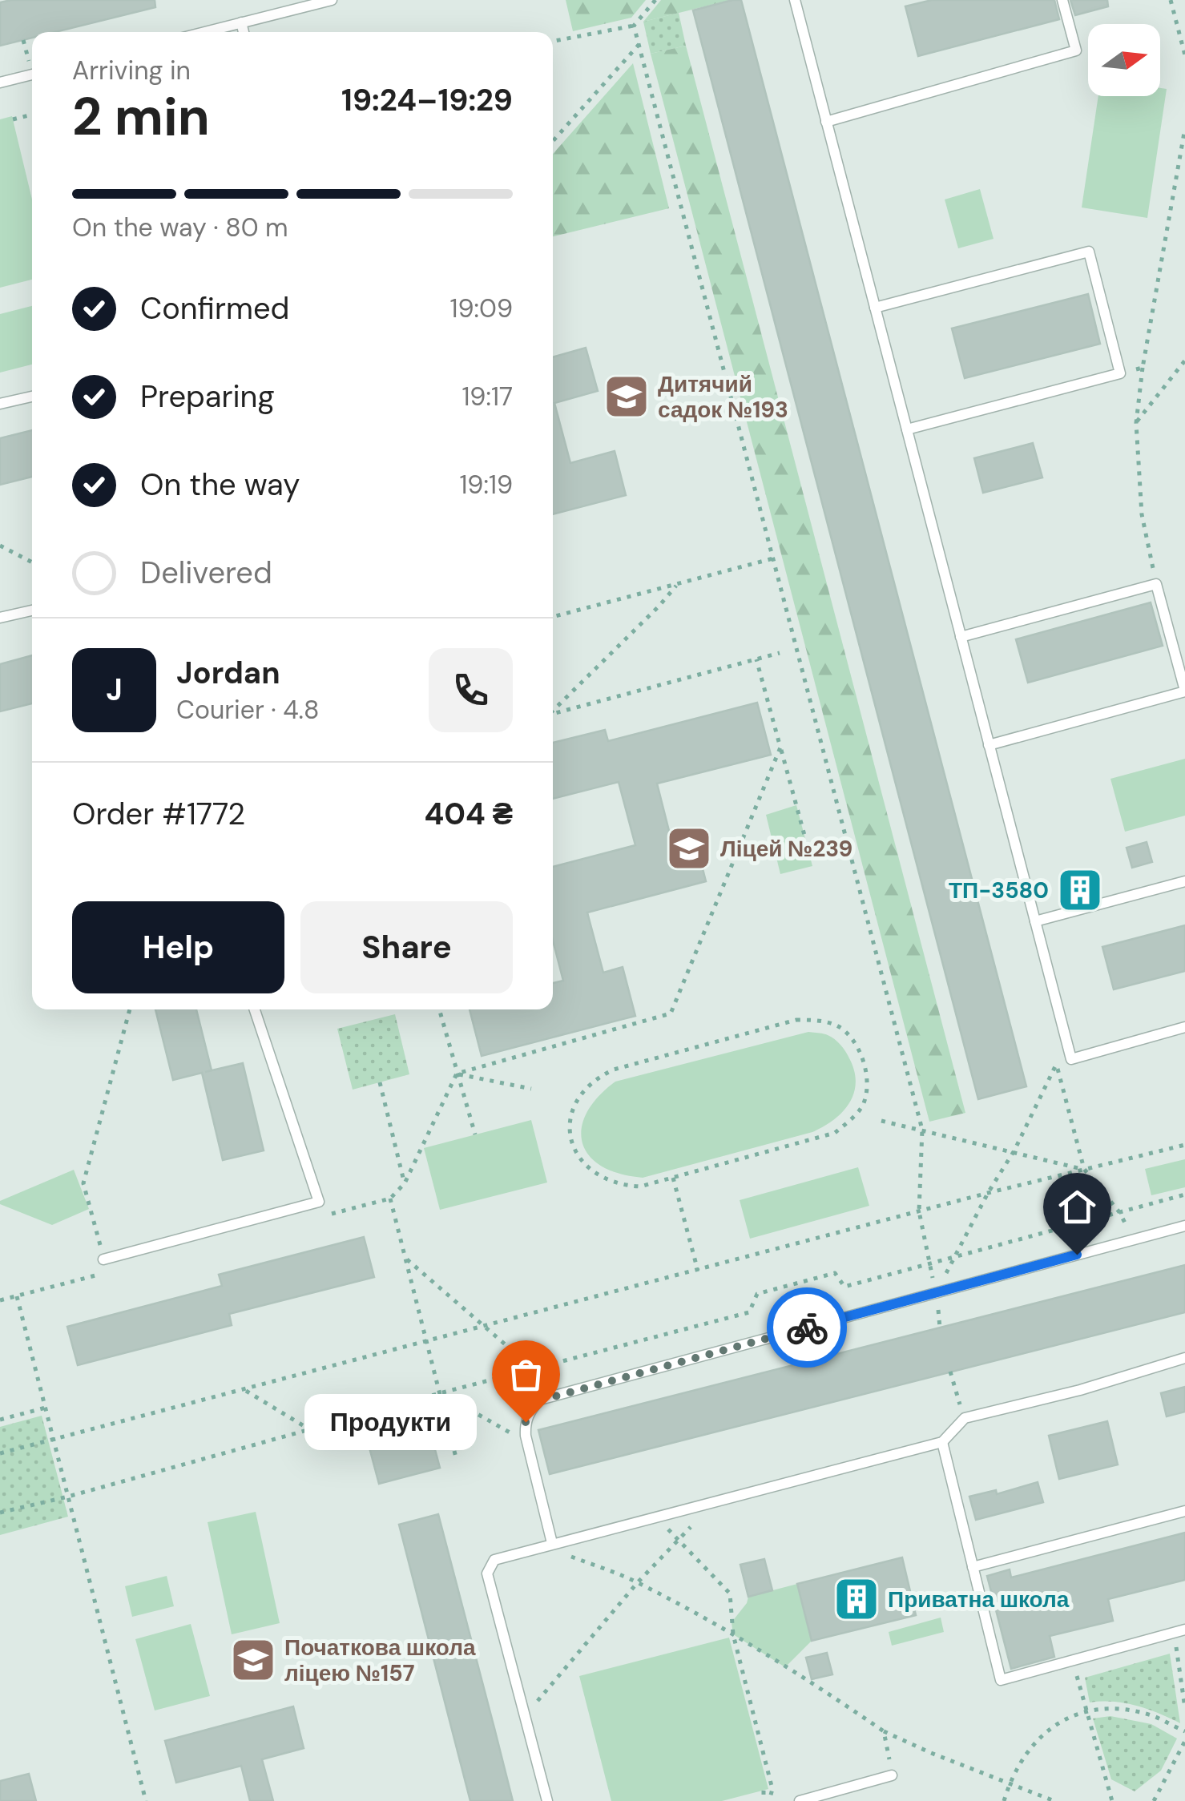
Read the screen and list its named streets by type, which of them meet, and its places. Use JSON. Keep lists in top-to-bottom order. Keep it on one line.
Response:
{"places":{"school or university":["Дитячий садок №193","Ліцей №239","Початкова школа ліцею №157"],"building":["ТП-3580","Приватна школа"],"other":["Продукти"]},"north":"right","page":{"heading":["2 min","Arriving in","19:24–19:29"],"panel":["Jordan","Courier · 4.8","Order #1772","404 ₴"],"bar":"On the way · 80 m","list":[["Confirmed","19:09"],["Preparing","19:17"],["On the way","19:19"],"Delivered"],"round":"J","buttons":["Help","Share"],"bubble":"Продукти"}}
